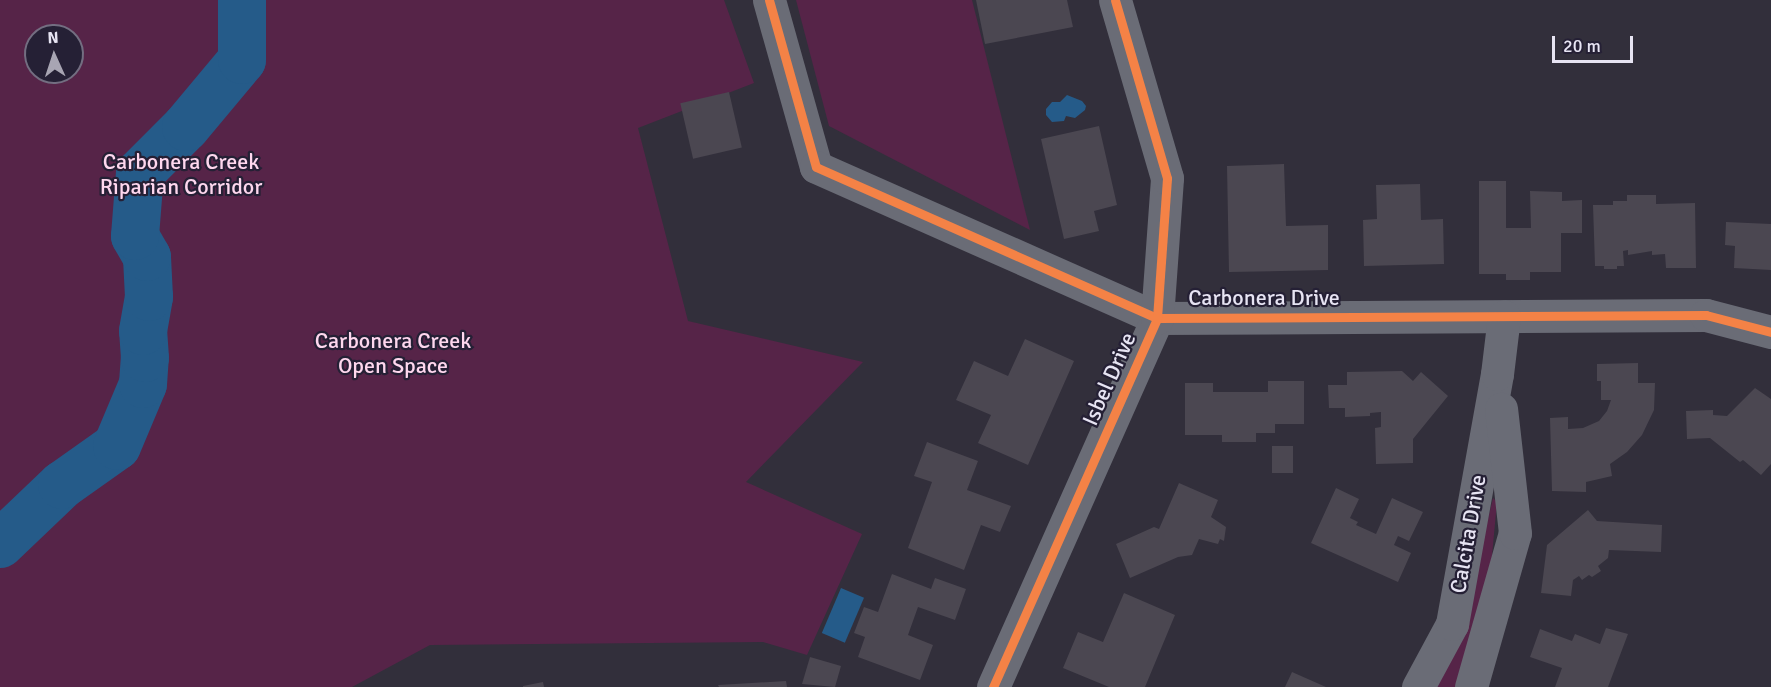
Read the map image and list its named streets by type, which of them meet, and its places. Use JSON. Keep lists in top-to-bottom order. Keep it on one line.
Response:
{"streets":{"street":["Carbonera Drive","Isbel Drive","Calcita Drive"]},"crossings":[["Carbonera Drive","Isbel Drive"],["Carbonera Drive","Calcita Drive"]],"parks":["Carbonera Creek Riparian Corridor","Carbonera Creek Open Space"],"scale_bar":"20 m","north":"top"}
